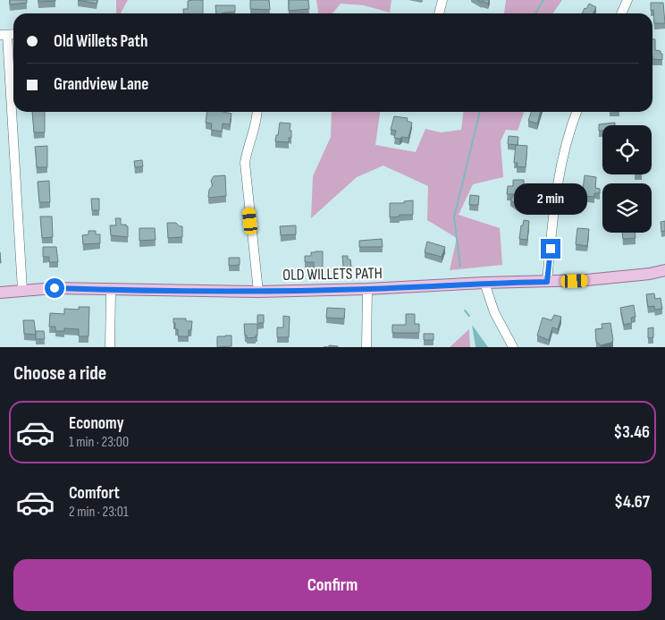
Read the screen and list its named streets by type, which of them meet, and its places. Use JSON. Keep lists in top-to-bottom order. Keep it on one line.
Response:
{"streets":{"main road":["OLD WILLETS PATH"]},"page":{"banner":["Old Willets Path","Grandview Lane"],"bubble":"2 min","heading":"Choose a ride","list":[{"name":"Economy","note":"1 min · 23:00","value":"$3.46"},{"name":"Comfort","note":"2 min · 23:01","value":"$4.67"}],"buttons":"Confirm"}}
